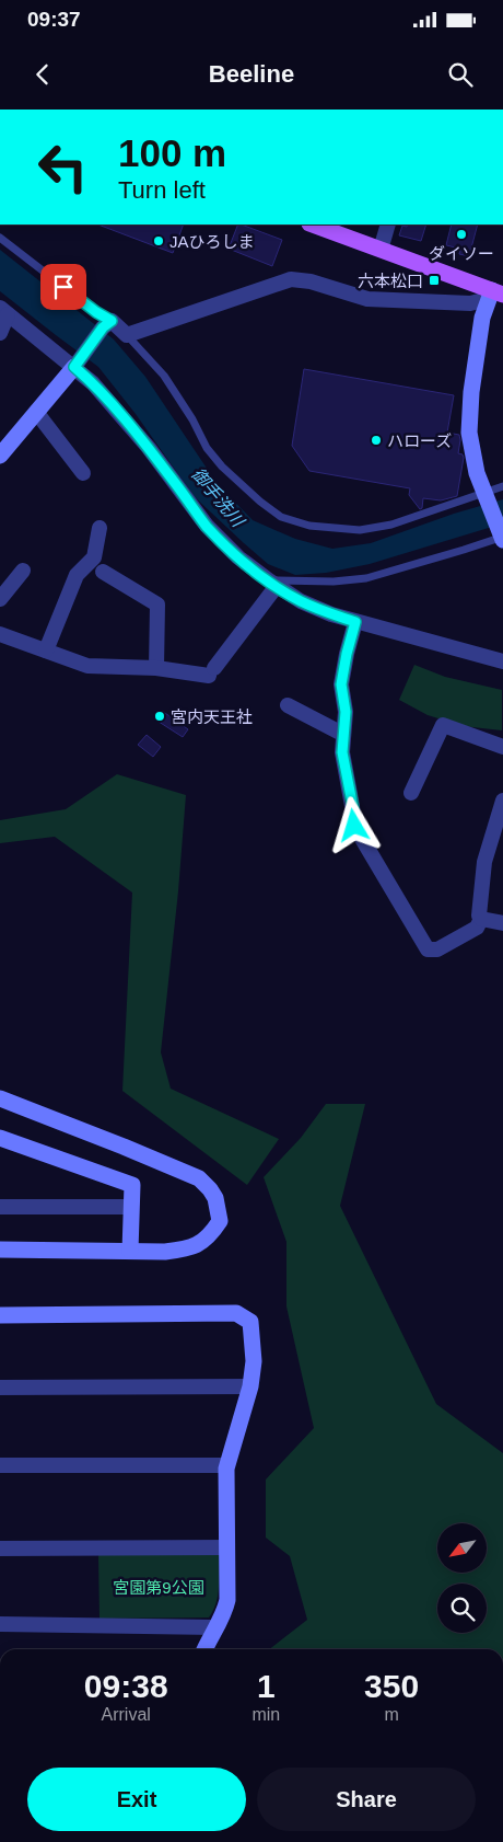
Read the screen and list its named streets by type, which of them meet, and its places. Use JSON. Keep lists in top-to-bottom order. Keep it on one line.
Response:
{"water":["御手洗川"],"parks":["宮園第9公園"],"places":{"other":["ダイソー","JAひろしま","ハローズ","宮内天王社"],"transit":["六本松口"]},"north":"bottom left","page":{"status":"09:37","header":"Beeline","turn":["100 m","Turn left"],"eta":["09:38","Arrival","1","min","350","m"],"buttons":["Exit","Share"]}}
